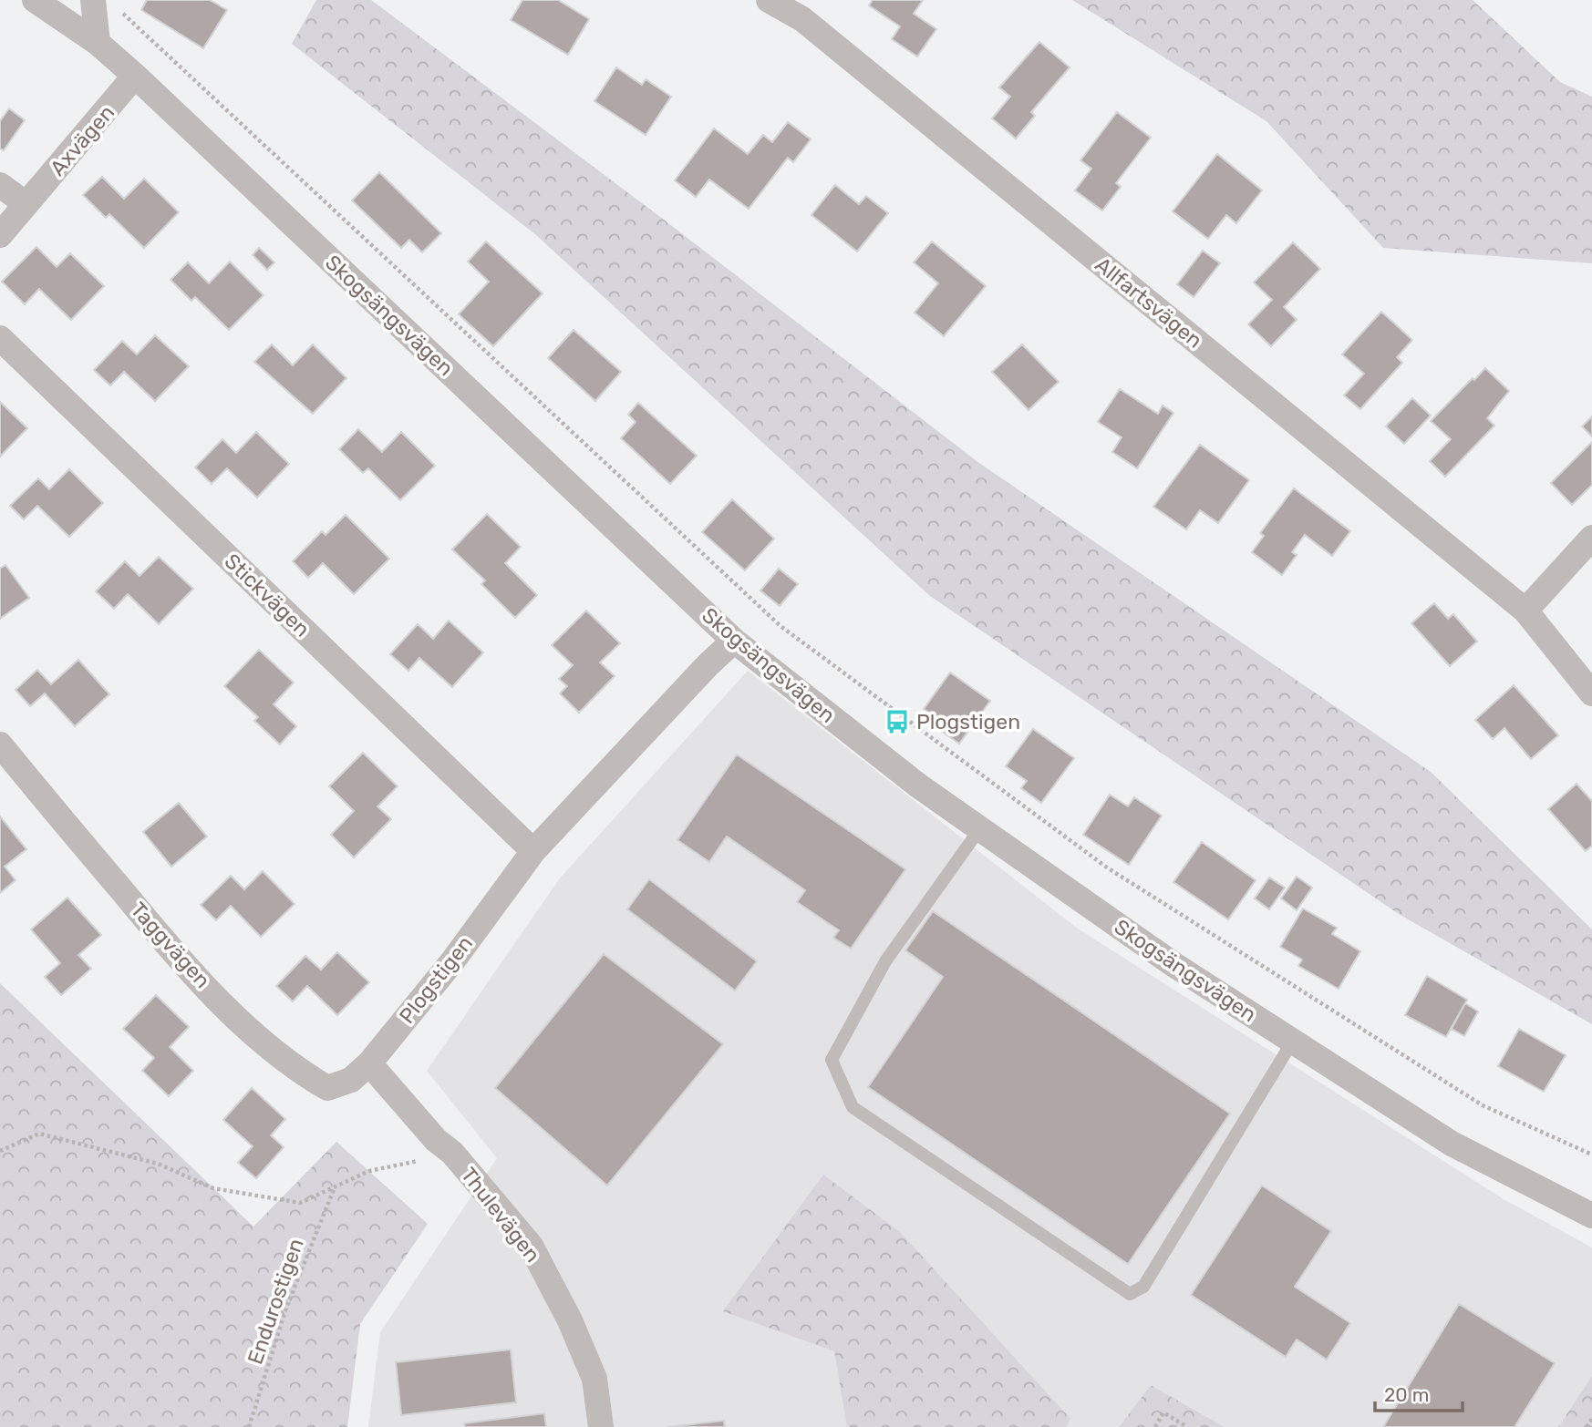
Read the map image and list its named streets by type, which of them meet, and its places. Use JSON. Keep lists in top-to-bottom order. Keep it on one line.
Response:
{"streets":{"street":["Axvägen","Allfartsvägen","Skogsängsvägen","Stickvägen","Taggvägen","Plogstigen","Thulevägen"],"path":["Endurostigen"]},"crossings":[["Axvägen","Skogsängsvägen"],["Skogsängsvägen","Plogstigen"],["Stickvägen","Plogstigen"],["Taggvägen","Plogstigen"],["Taggvägen","Thulevägen"],["Plogstigen","Thulevägen"]],"places":{"bus stop":["Plogstigen"]},"scale_bar":"20 m"}
